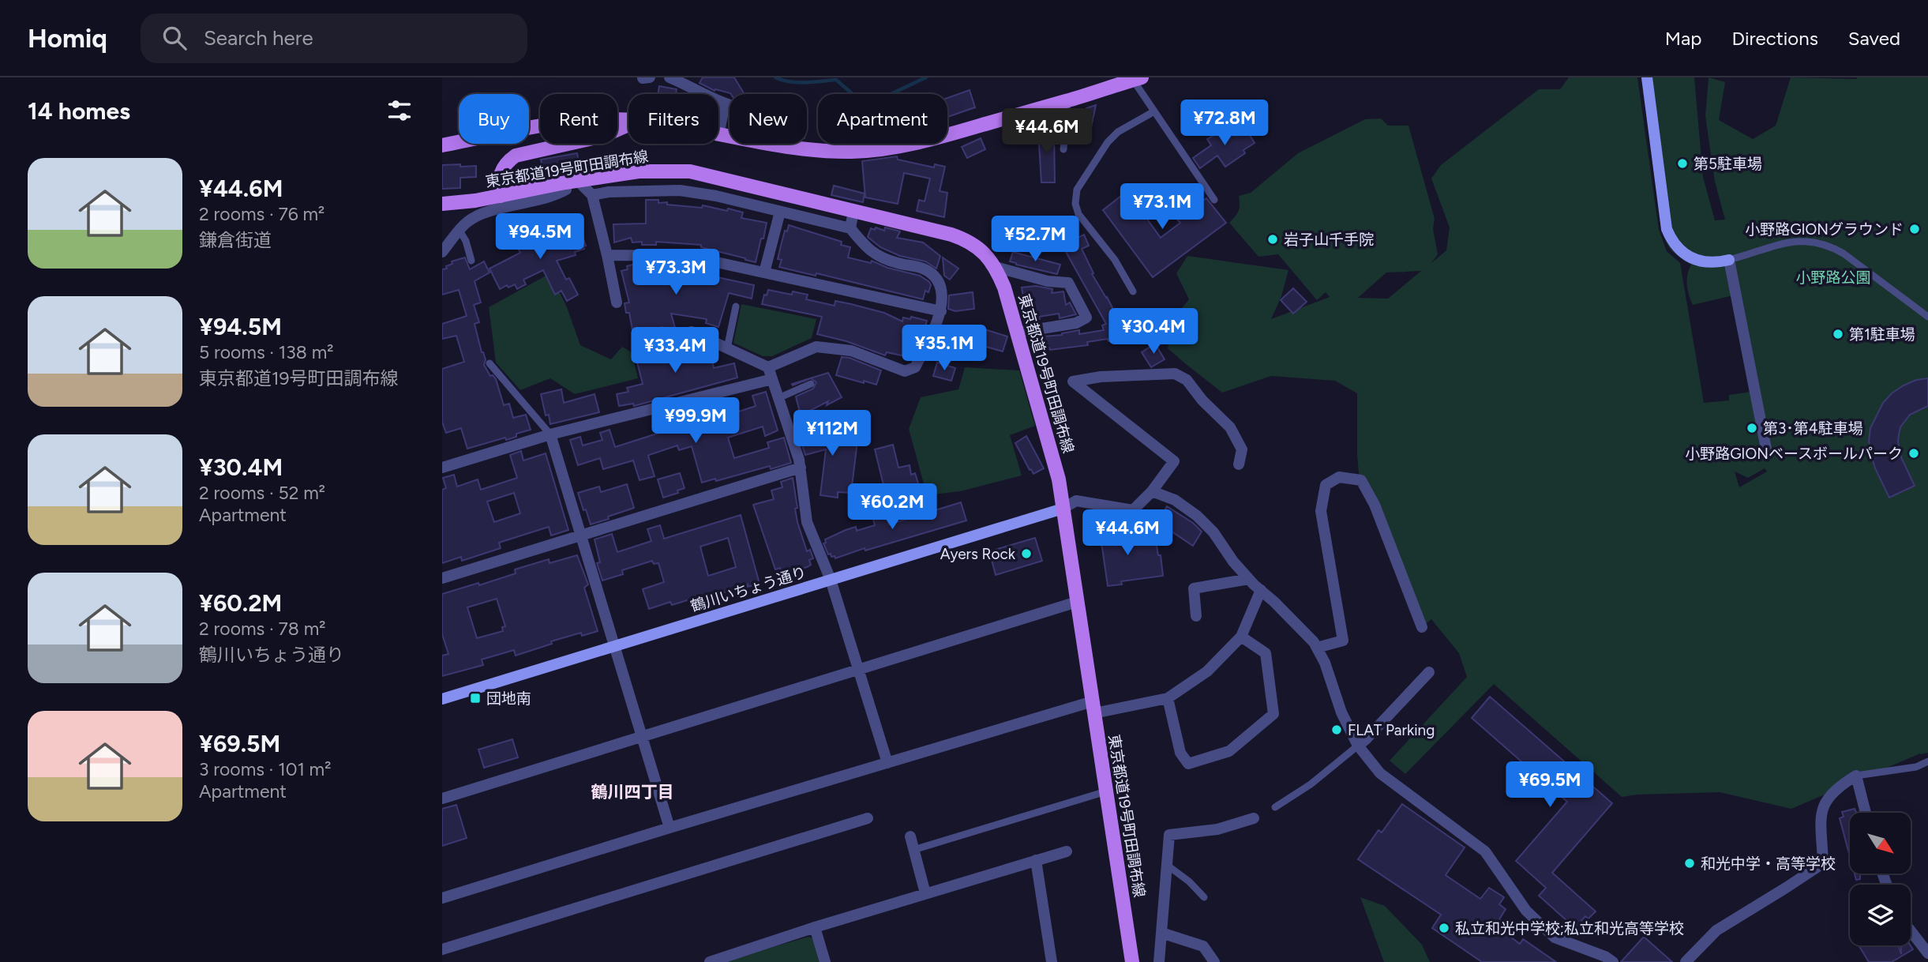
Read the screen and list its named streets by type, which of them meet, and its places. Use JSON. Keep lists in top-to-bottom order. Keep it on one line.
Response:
{"streets":{"main road":["東京都道19号町田調布線"],"street":["鶴川いちょう通り"]},"crossings":[["東京都道19号町田調布線","鶴川いちょう通り"]],"districts":["鶴川四丁目"],"parks":["小野路公園"],"places":{"other":["第5駐車場","小野路GIONグラウンド","岩子山千手院","第1駐車場","第3･第4駐車場","小野路GIONベースボールパーク","Ayers Rock","FLAT Parking","和光中学・高等学校","私立和光中学校;私立和光高等学校"],"transit":["団地南"]},"north":"bottom right","page":{"header":"Homiq","search":"Search here","nav":["Map","Directions","Saved"],"heading":"14 homes","chip":["Buy","Rent","Filters","New","Apartment"],"price":["¥72.8M","¥44.6M","¥73.1M","¥94.5M","¥52.7M","¥73.3M","¥30.4M","¥35.1M","¥33.4M","¥99.9M","¥112M","¥60.2M","¥44.6M","¥69.5M"],"list":[{"name":"¥44.6M","note":"2 rooms · 76 m² · 鎌倉街道"},{"name":"¥94.5M","note":"5 rooms · 138 m² · 東京都道19号町田調布線"},{"name":"¥30.4M","note":"2 rooms · 52 m² · Apartment"},{"name":"¥60.2M","note":"2 rooms · 78 m² · 鶴川いちょう通り"},{"name":"¥69.5M","note":"3 rooms · 101 m² · Apartment"}]}}
